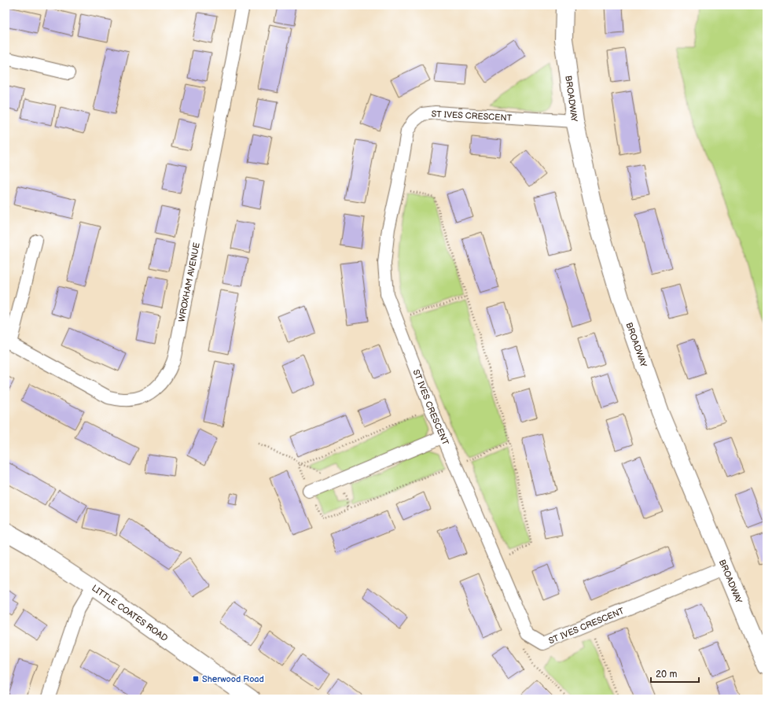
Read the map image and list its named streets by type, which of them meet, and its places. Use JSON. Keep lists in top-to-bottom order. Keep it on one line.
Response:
{"streets":{"street":["BROADWAY","ST IVES CRESCENT","WROXHAM AVENUE","LITTLE COATES ROAD"]},"crossings":[["BROADWAY","ST IVES CRESCENT"]],"places":{"transit":["Sherwood Road"]},"scale_bar":"20 m"}
